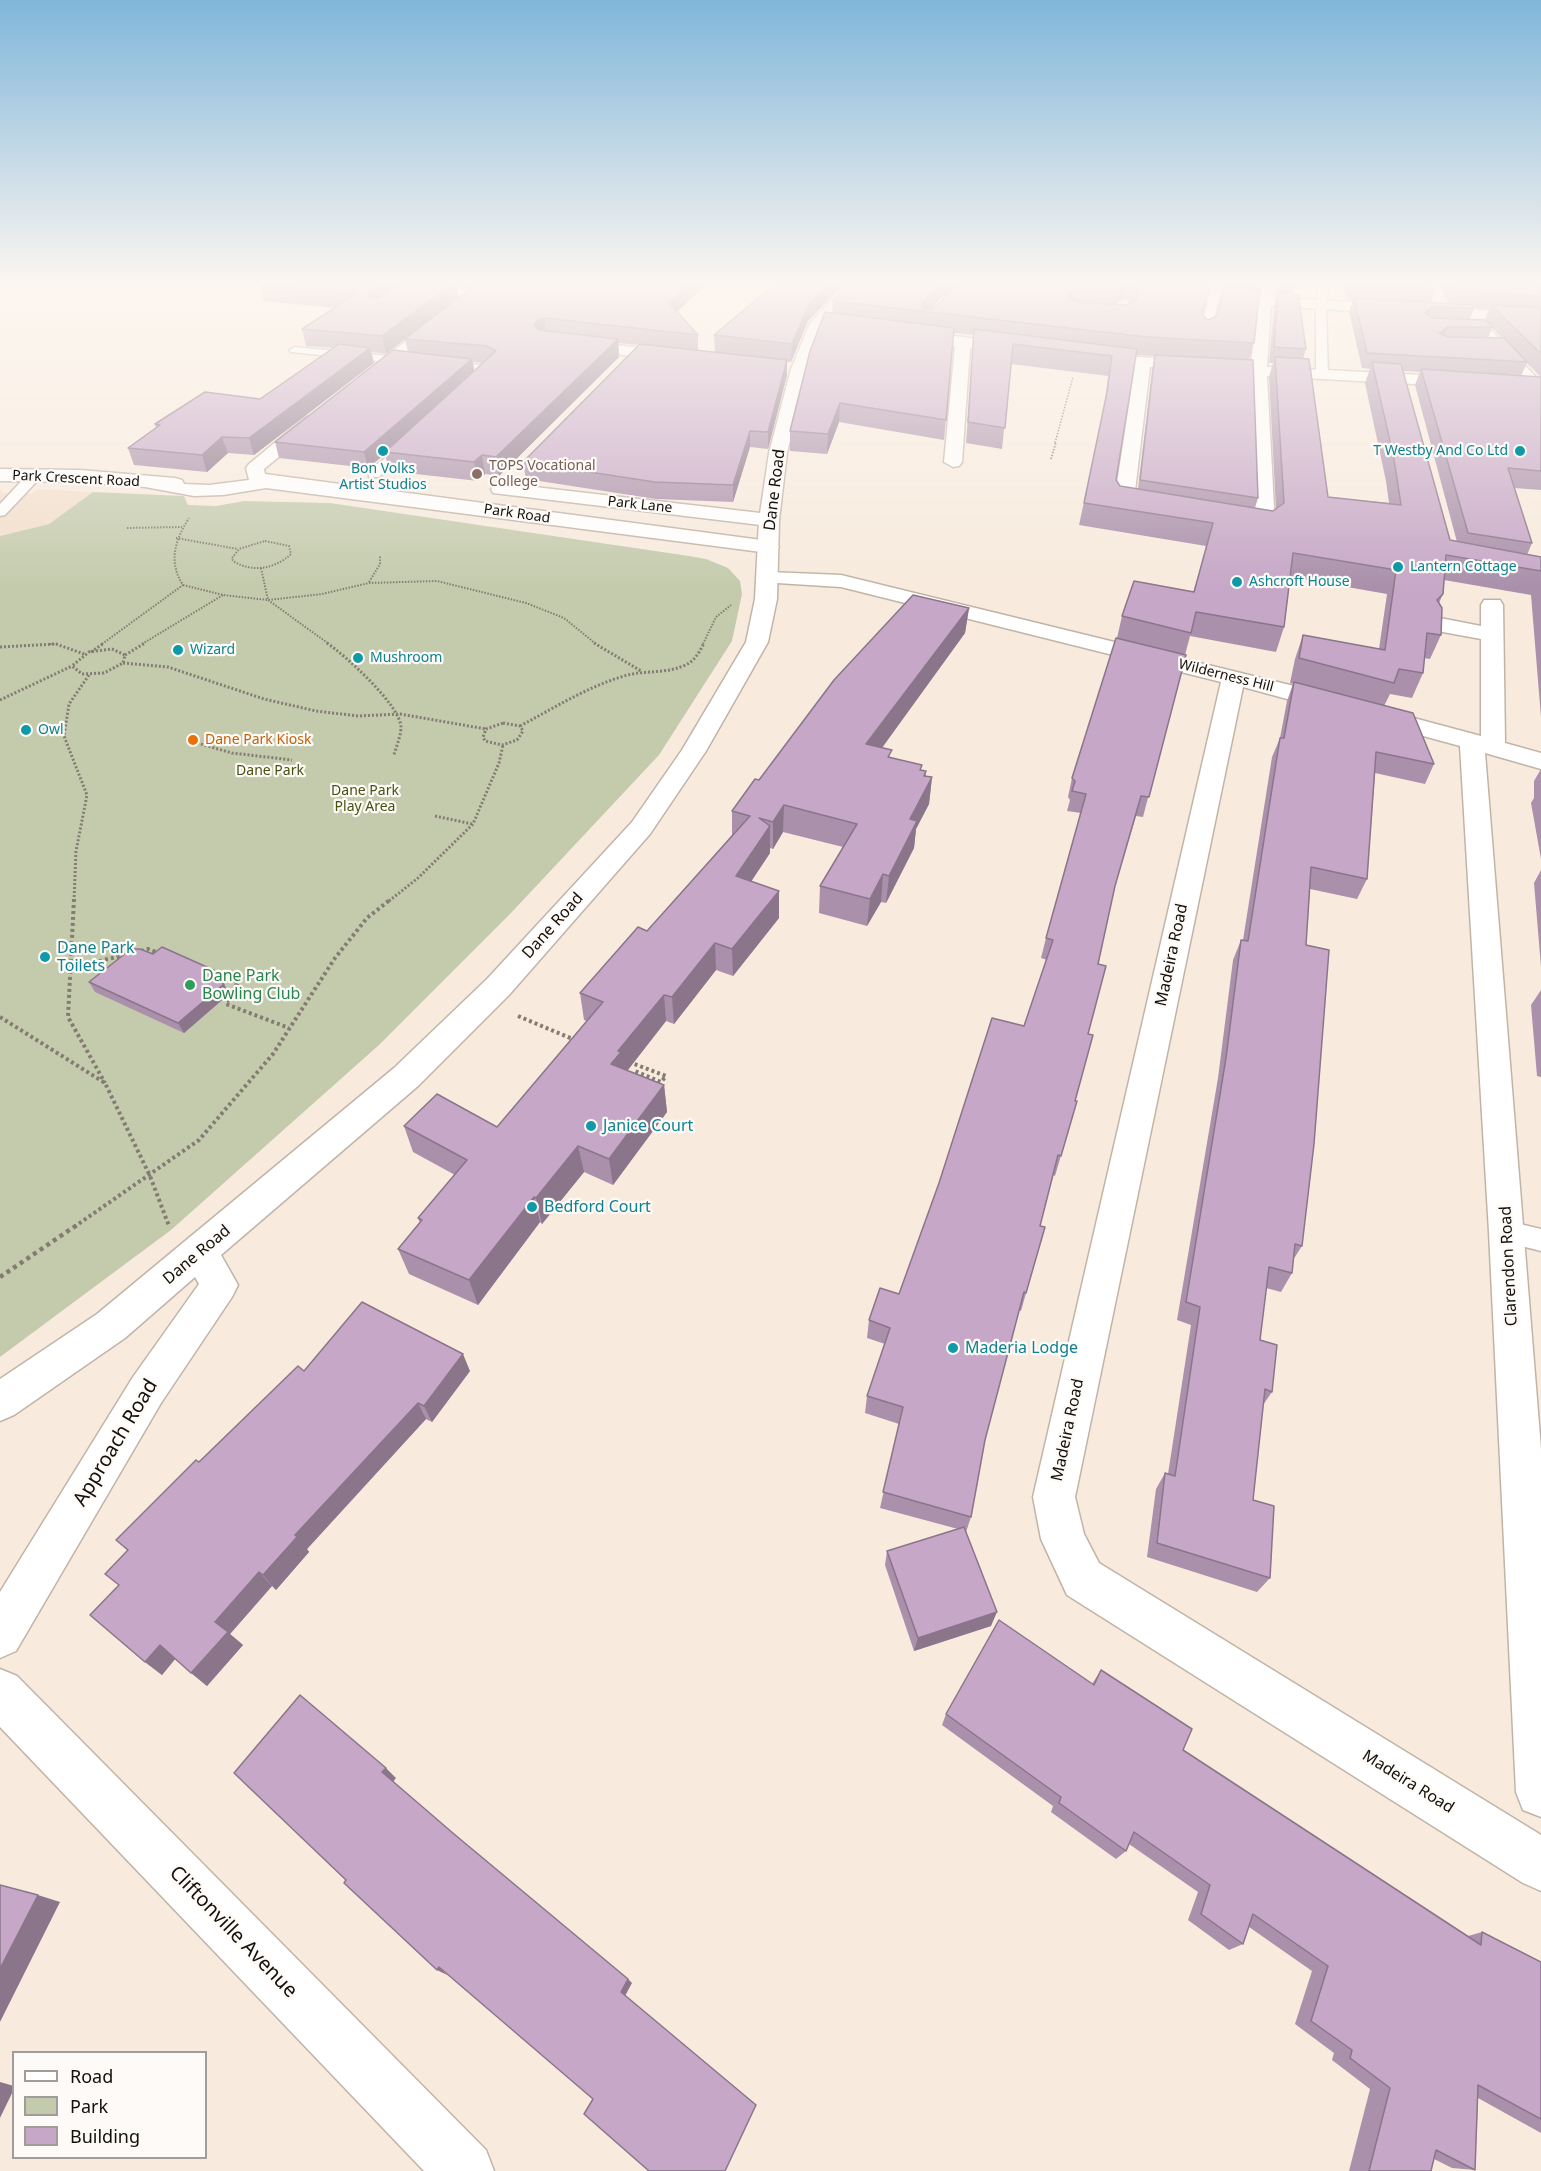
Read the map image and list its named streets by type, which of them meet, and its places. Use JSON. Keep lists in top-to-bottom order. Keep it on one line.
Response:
{"streets":{"street":["Park Crescent Road","Dane Road","Park Lane","Park Road","Wilderness Hill","Madeira Road","Clarendon Road","Approach Road","Cliftonville Avenue"]},"crossings":[["Park Crescent Road","Park Road"],["Dane Road","Park Lane"],["Dane Road","Park Road"],["Dane Road","Wilderness Hill"],["Dane Road","Approach Road"],["Park Lane","Park Road"],["Wilderness Hill","Madeira Road"],["Wilderness Hill","Clarendon Road"]],"parks":["Dane Park","Dane Park Play Area"],"places":["Bon Volks Artist Studios","T Westby And Co Ltd","TOPS Vocational College","Lantern Cottage","Ashcroft House","Wizard","Mushroom","Owl","Dane Park Kiosk","Dane Park Toilets","Dane Park Bowling Club","Janice Court","Bedford Court","Maderia Lodge"],"legend":["Road","Park","Building"]}
